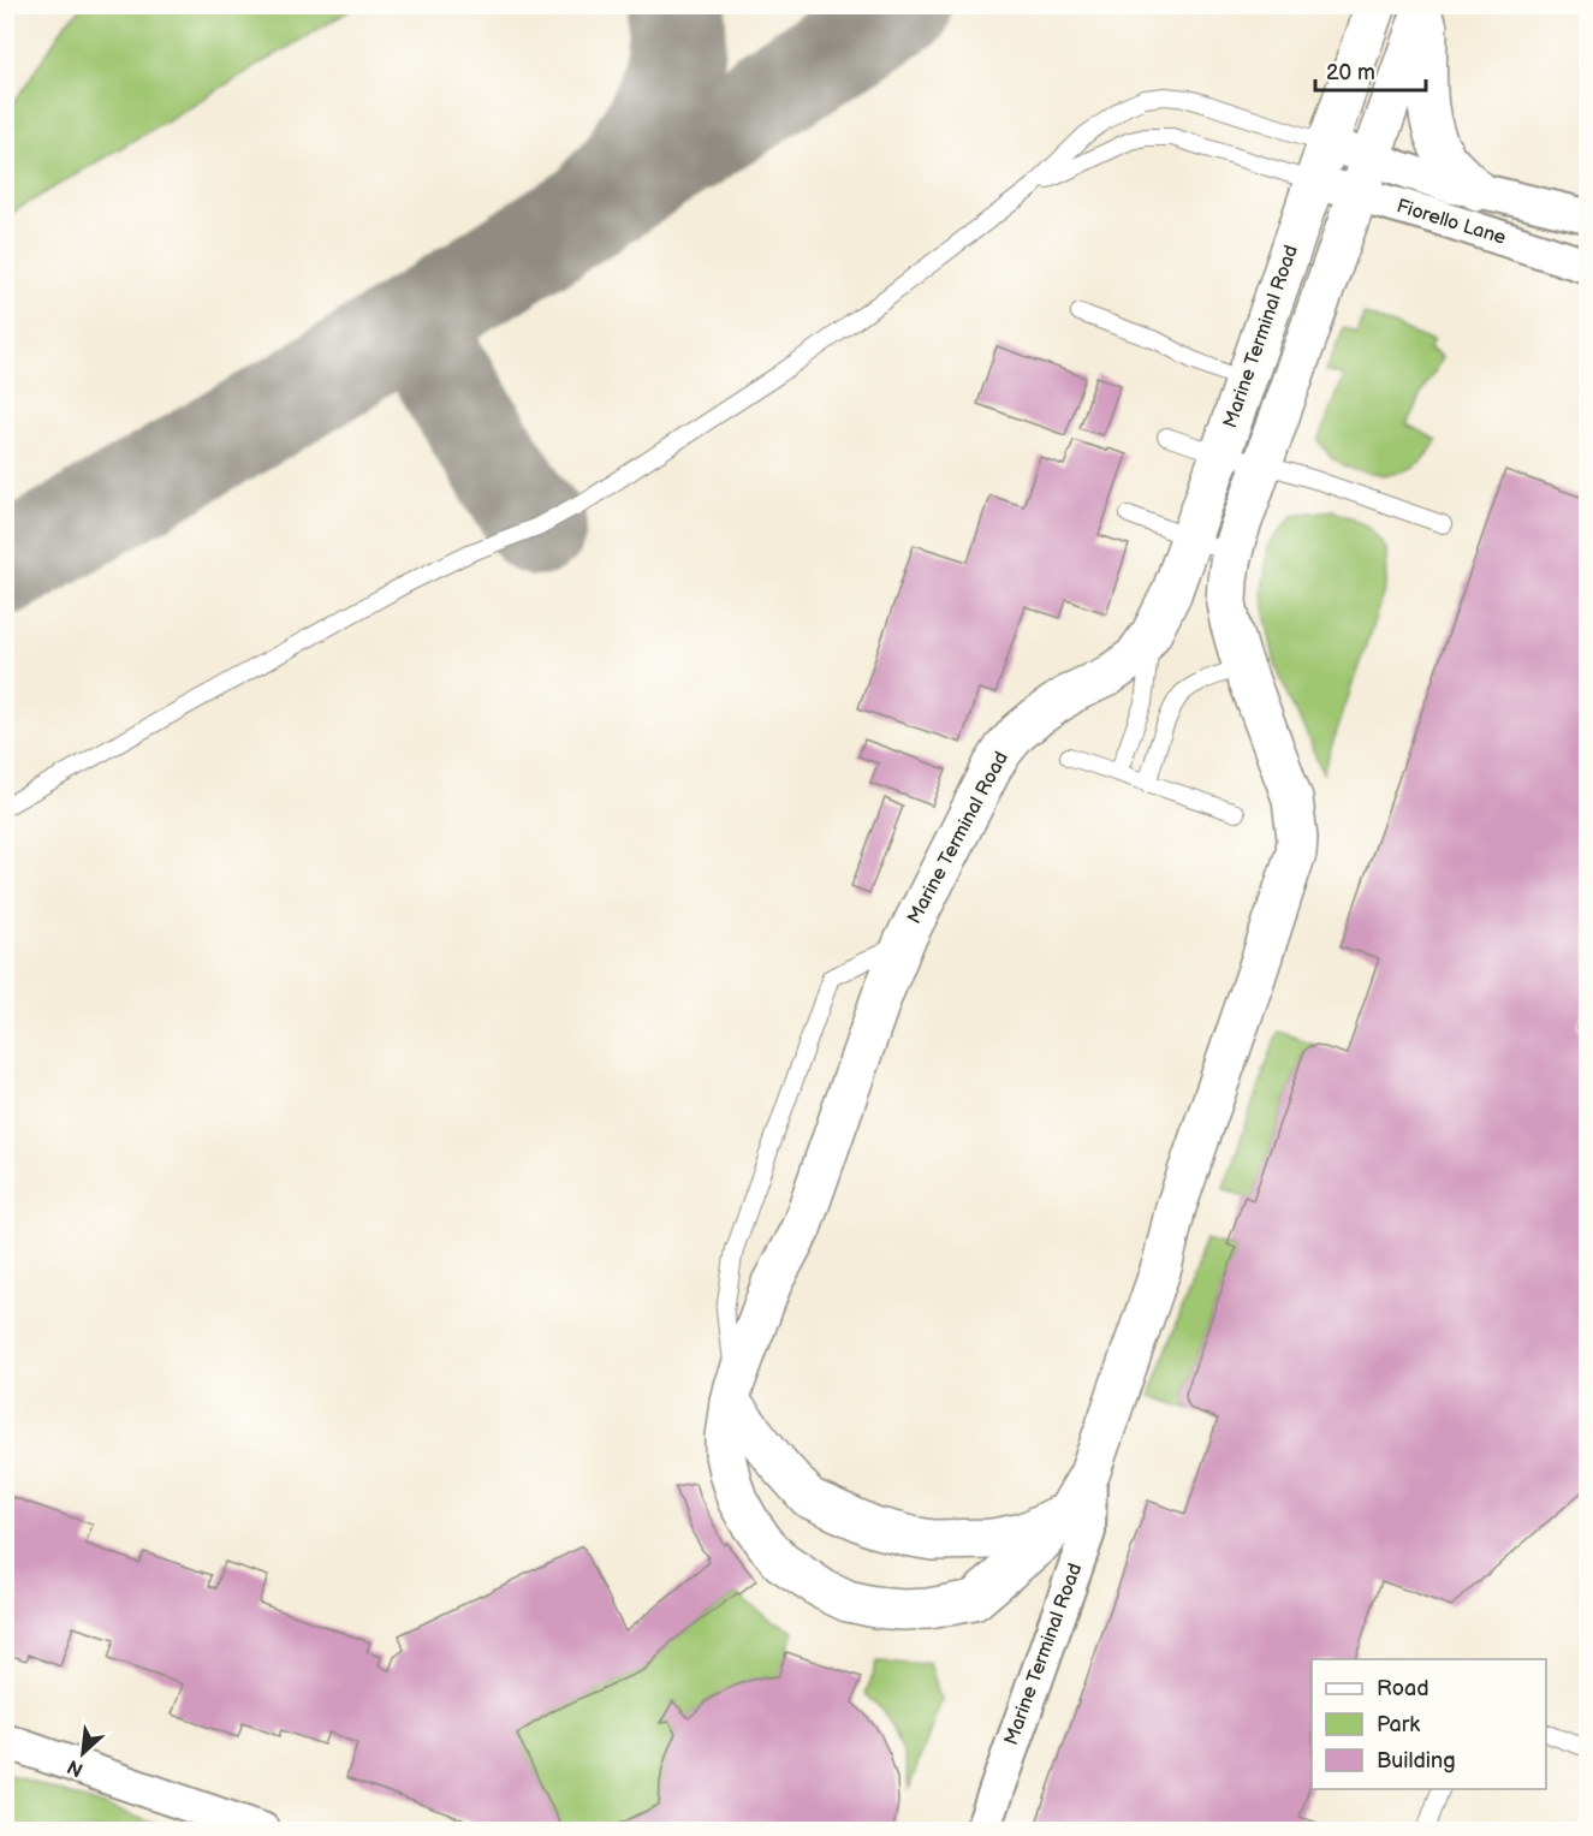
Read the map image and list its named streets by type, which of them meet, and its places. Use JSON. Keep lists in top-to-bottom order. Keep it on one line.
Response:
{"streets":{"street":["Fiorello Lane","Marine Terminal Road"]},"crossings":[["Fiorello Lane","Marine Terminal Road"]],"legend":["Road","Park","Building"],"scale_bar":"20 m","north":"bottom left"}
